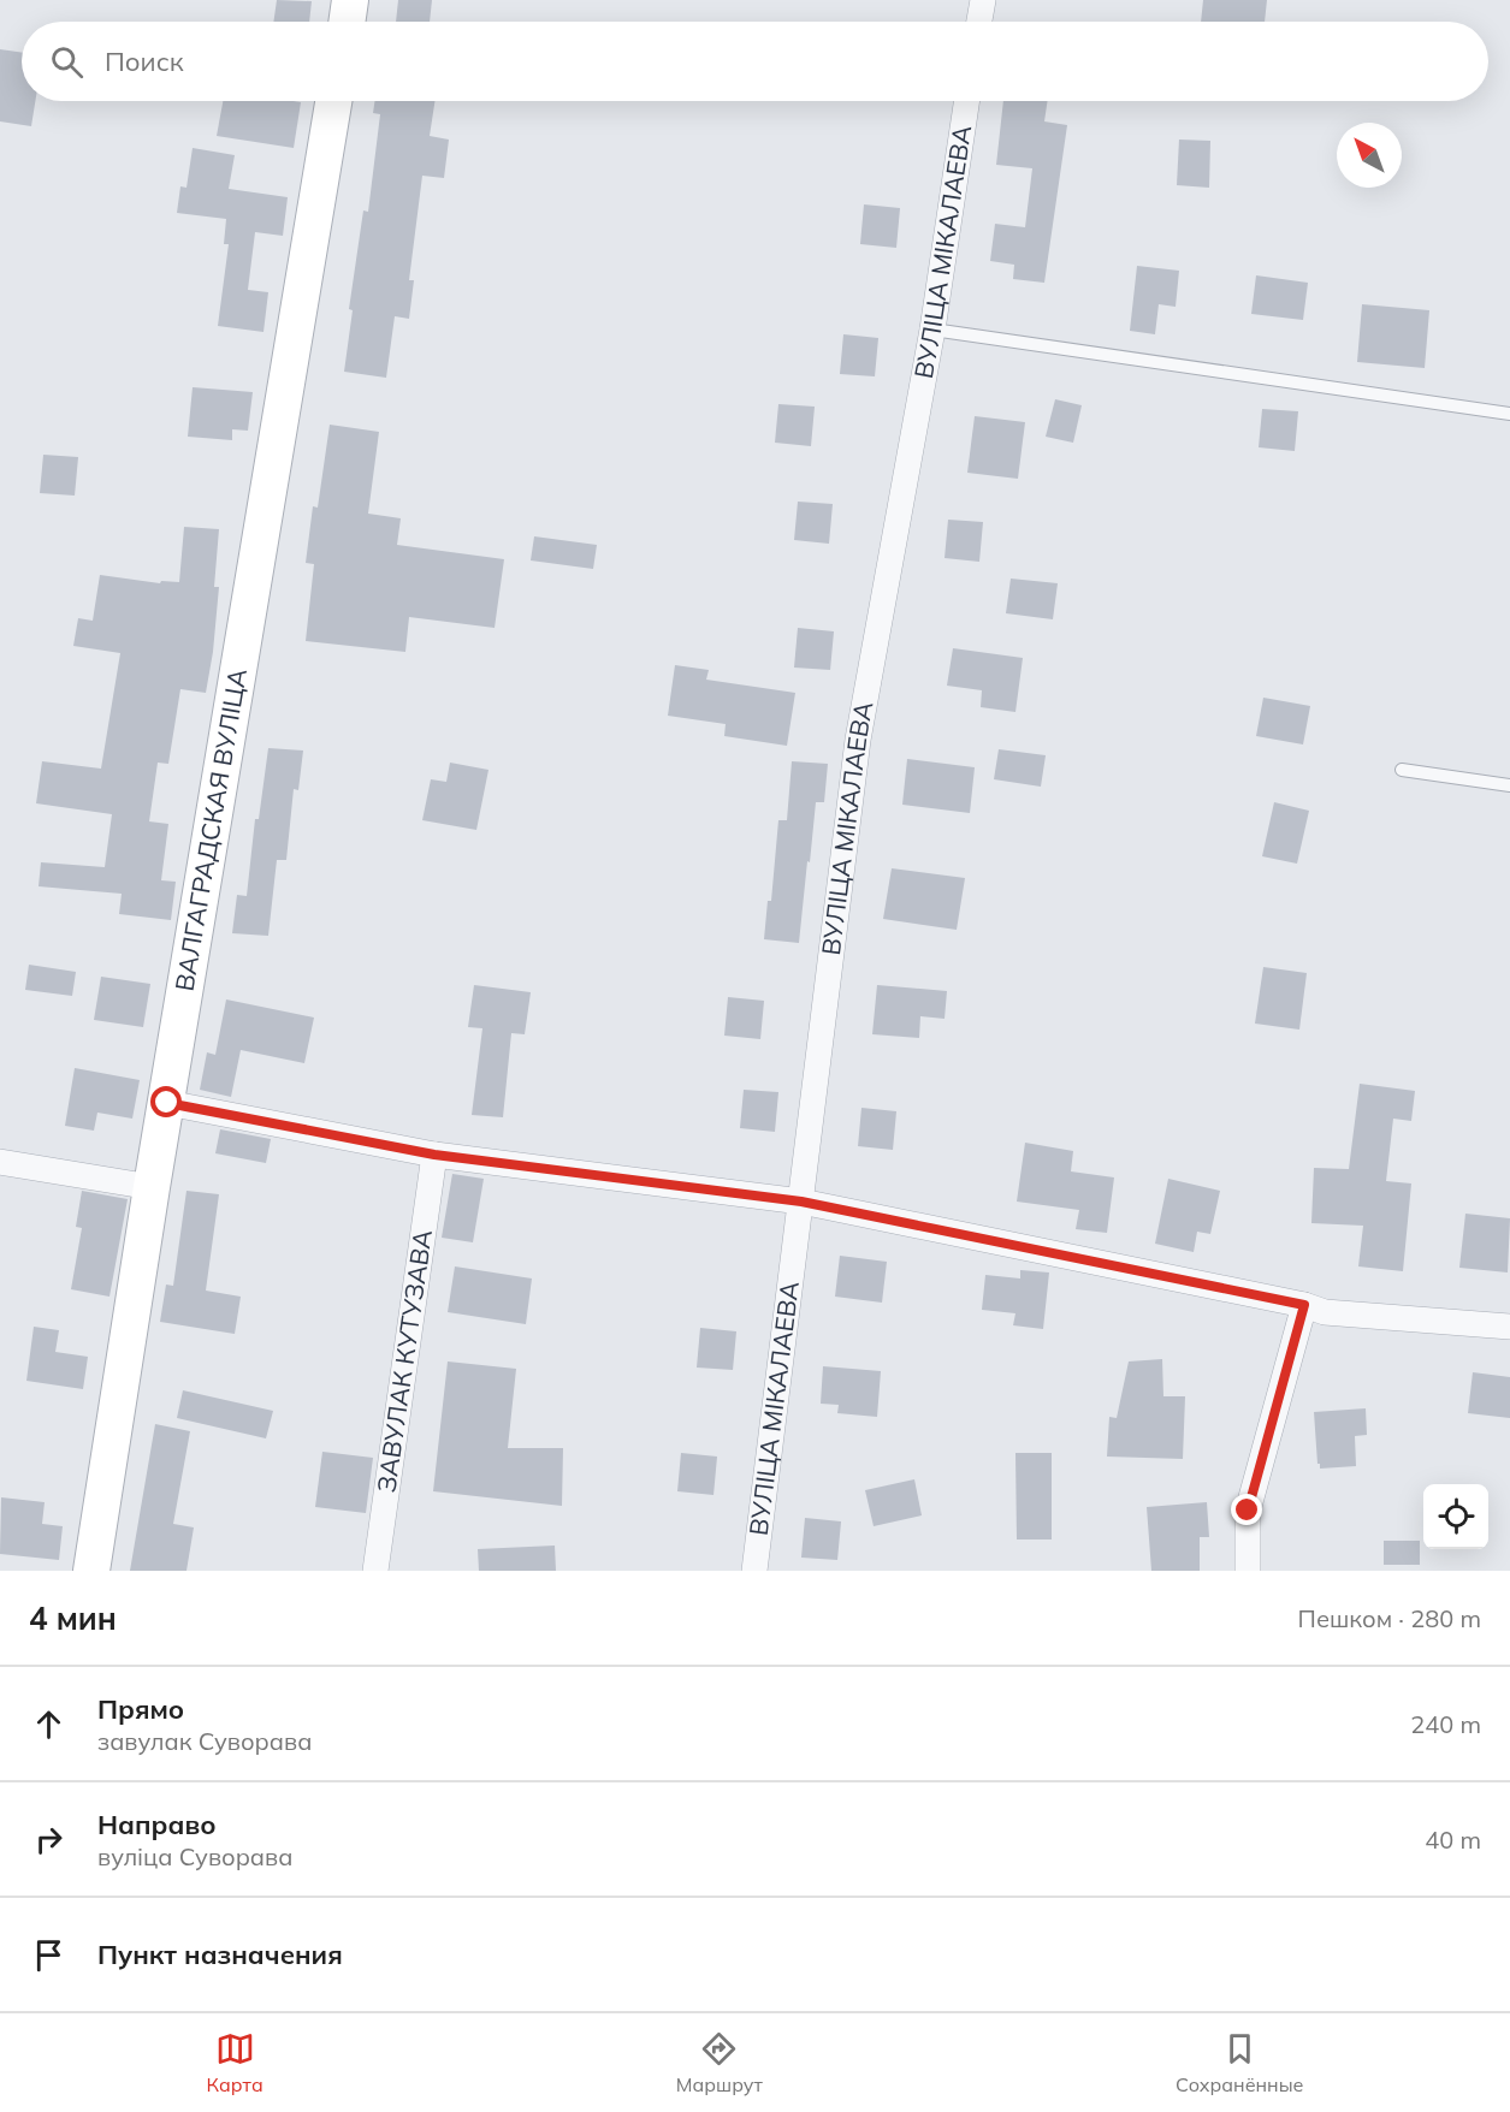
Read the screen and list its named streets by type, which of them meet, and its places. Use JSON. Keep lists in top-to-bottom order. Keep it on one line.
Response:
{"streets":{"street":["ВУЛІЦА МІКАЛАЕВА","ВАЛГАГРАДСКАЯ ВУЛІЦА","ЗАВУЛАК КУТУЗАВА"]},"north":"top left","page":{"search":"Поиск","heading":["4 мин","Пешком · 280 m"],"list":[["Прямо","завулак Суворава","240 m"],["Направо","вуліца Суворава","40 m"],"Пункт назначения"],"nav":["Карта","Маршрут","Сохранённые"]}}
